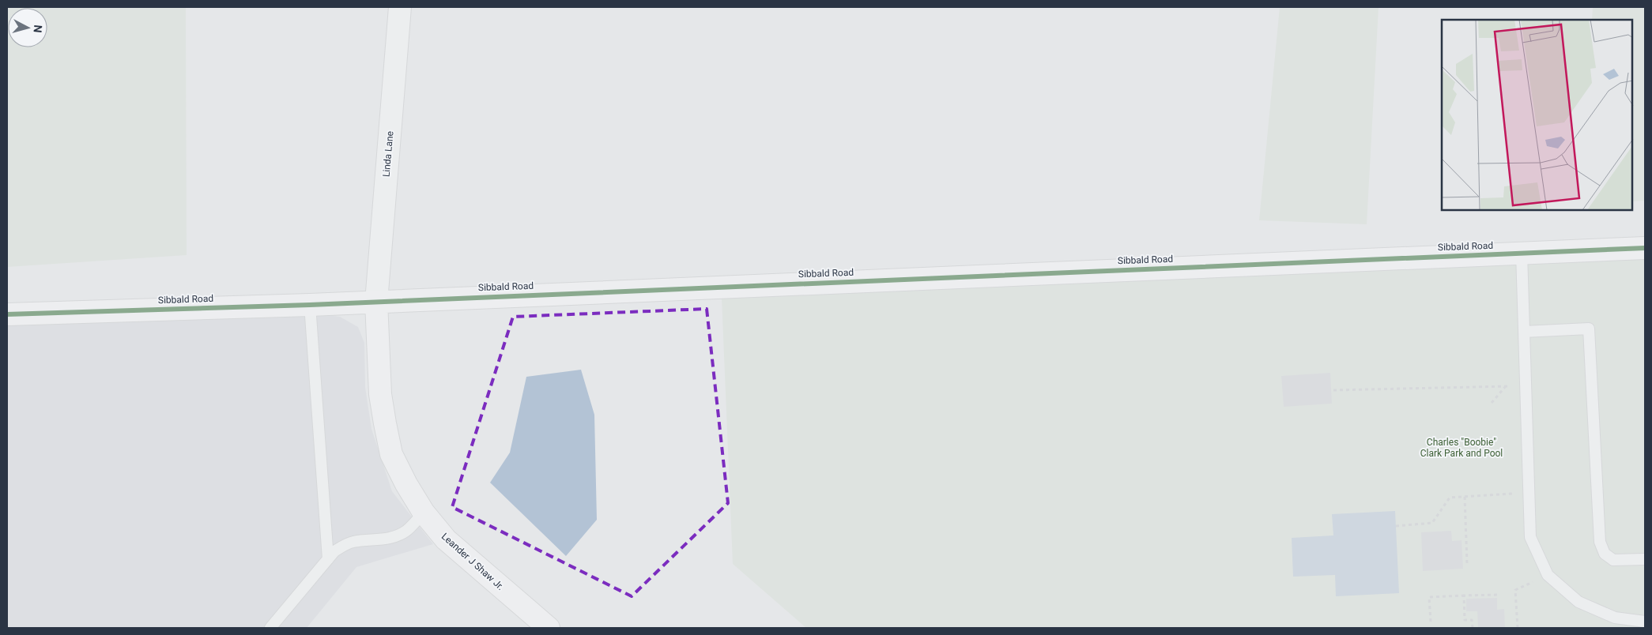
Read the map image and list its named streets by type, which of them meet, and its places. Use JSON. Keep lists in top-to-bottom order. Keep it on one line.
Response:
{"streets":{"street":["Linda Lane","Sibbald Road","Leander J Shaw Jr."]},"crossings":[["Linda Lane","Sibbald Road"],["Linda Lane","Leander J Shaw Jr."],["Sibbald Road","Leander J Shaw Jr."]],"parks":["Charles \"Boobie\" Clark Park and Pool"],"north":"right"}
